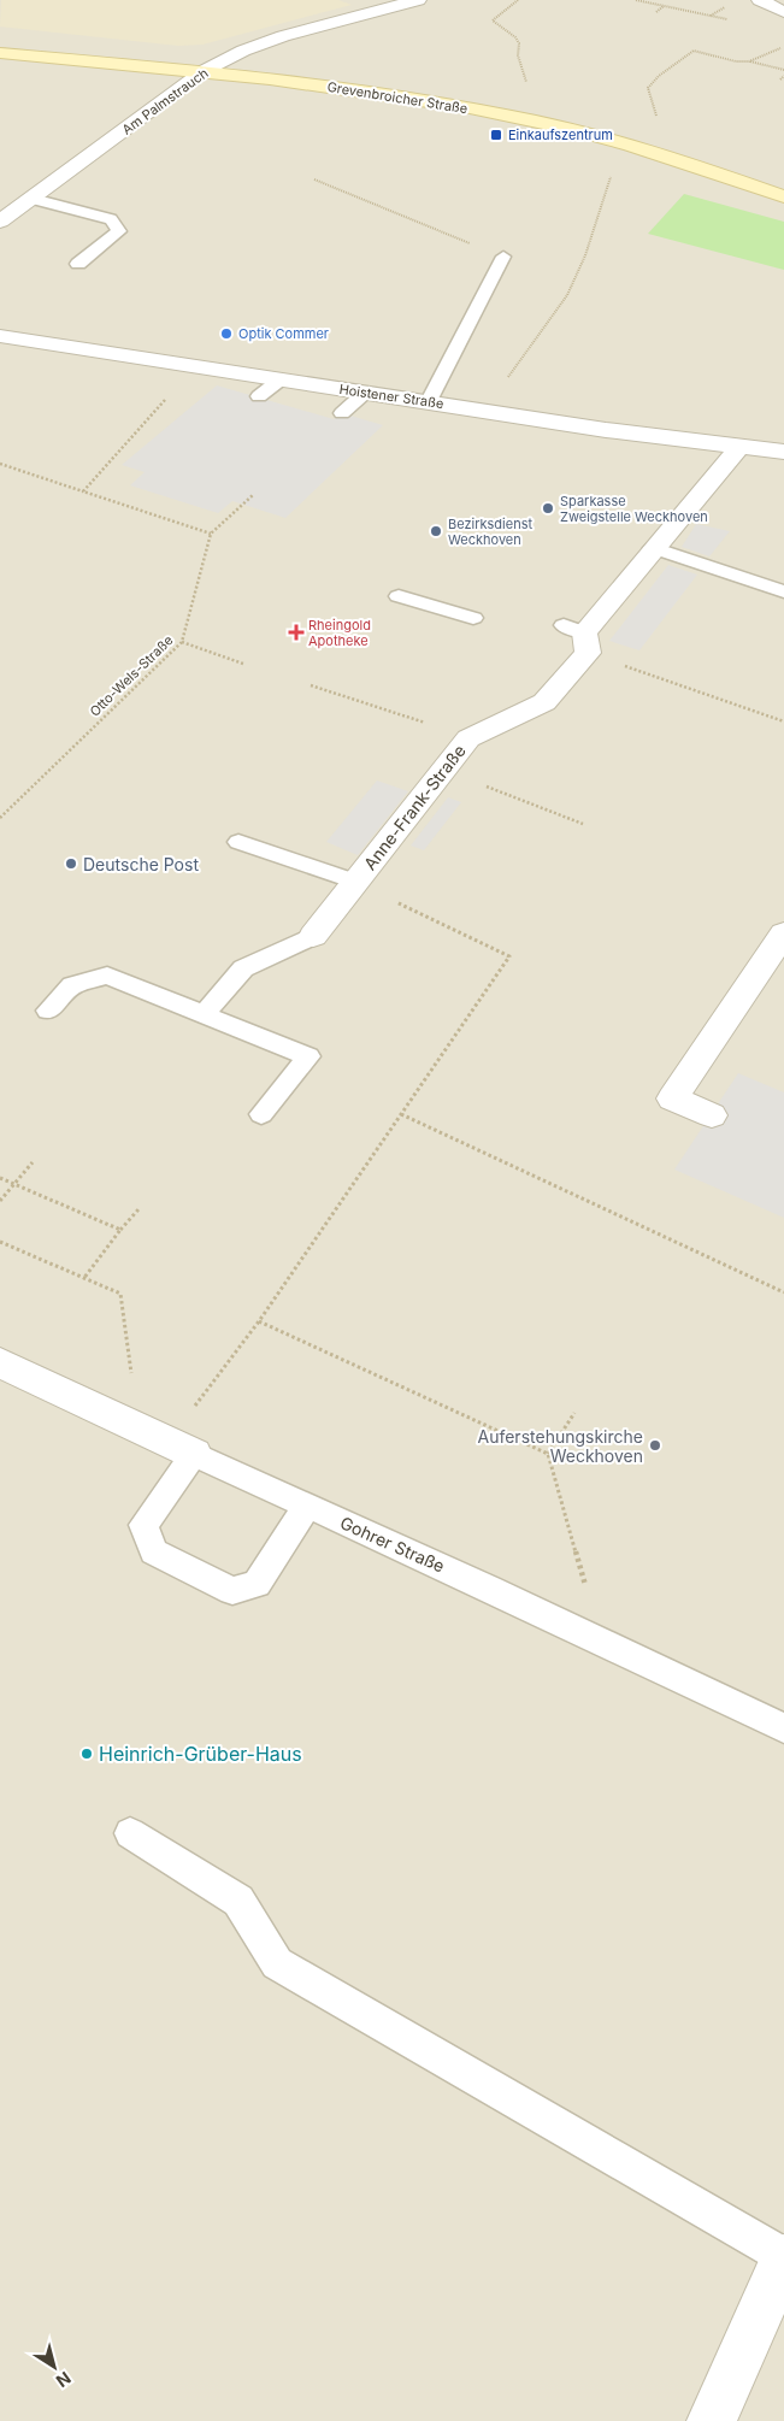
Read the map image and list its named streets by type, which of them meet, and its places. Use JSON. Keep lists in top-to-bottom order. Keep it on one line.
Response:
{"streets":{"main road":["Grevenbroicher Straße"],"street":["Am Palmstrauch","Hoistener Straße","Anne-Frank-Straße","Gohrer Straße"],"path":["Otto-Wels-Straße"]},"crossings":[["Grevenbroicher Straße","Am Palmstrauch"],["Hoistener Straße","Anne-Frank-Straße"]],"places":{"transit":["Einkaufszentrum"],"other":["Optik Commer","Sparkasse Zweigstelle Weckhoven","Bezirksdienst Weckhoven","Deutsche Post","Auferstehungskirche Weckhoven","Heinrich-Grüber-Haus"],"health":["Rheingold Apotheke"]},"north":"bottom right"}
